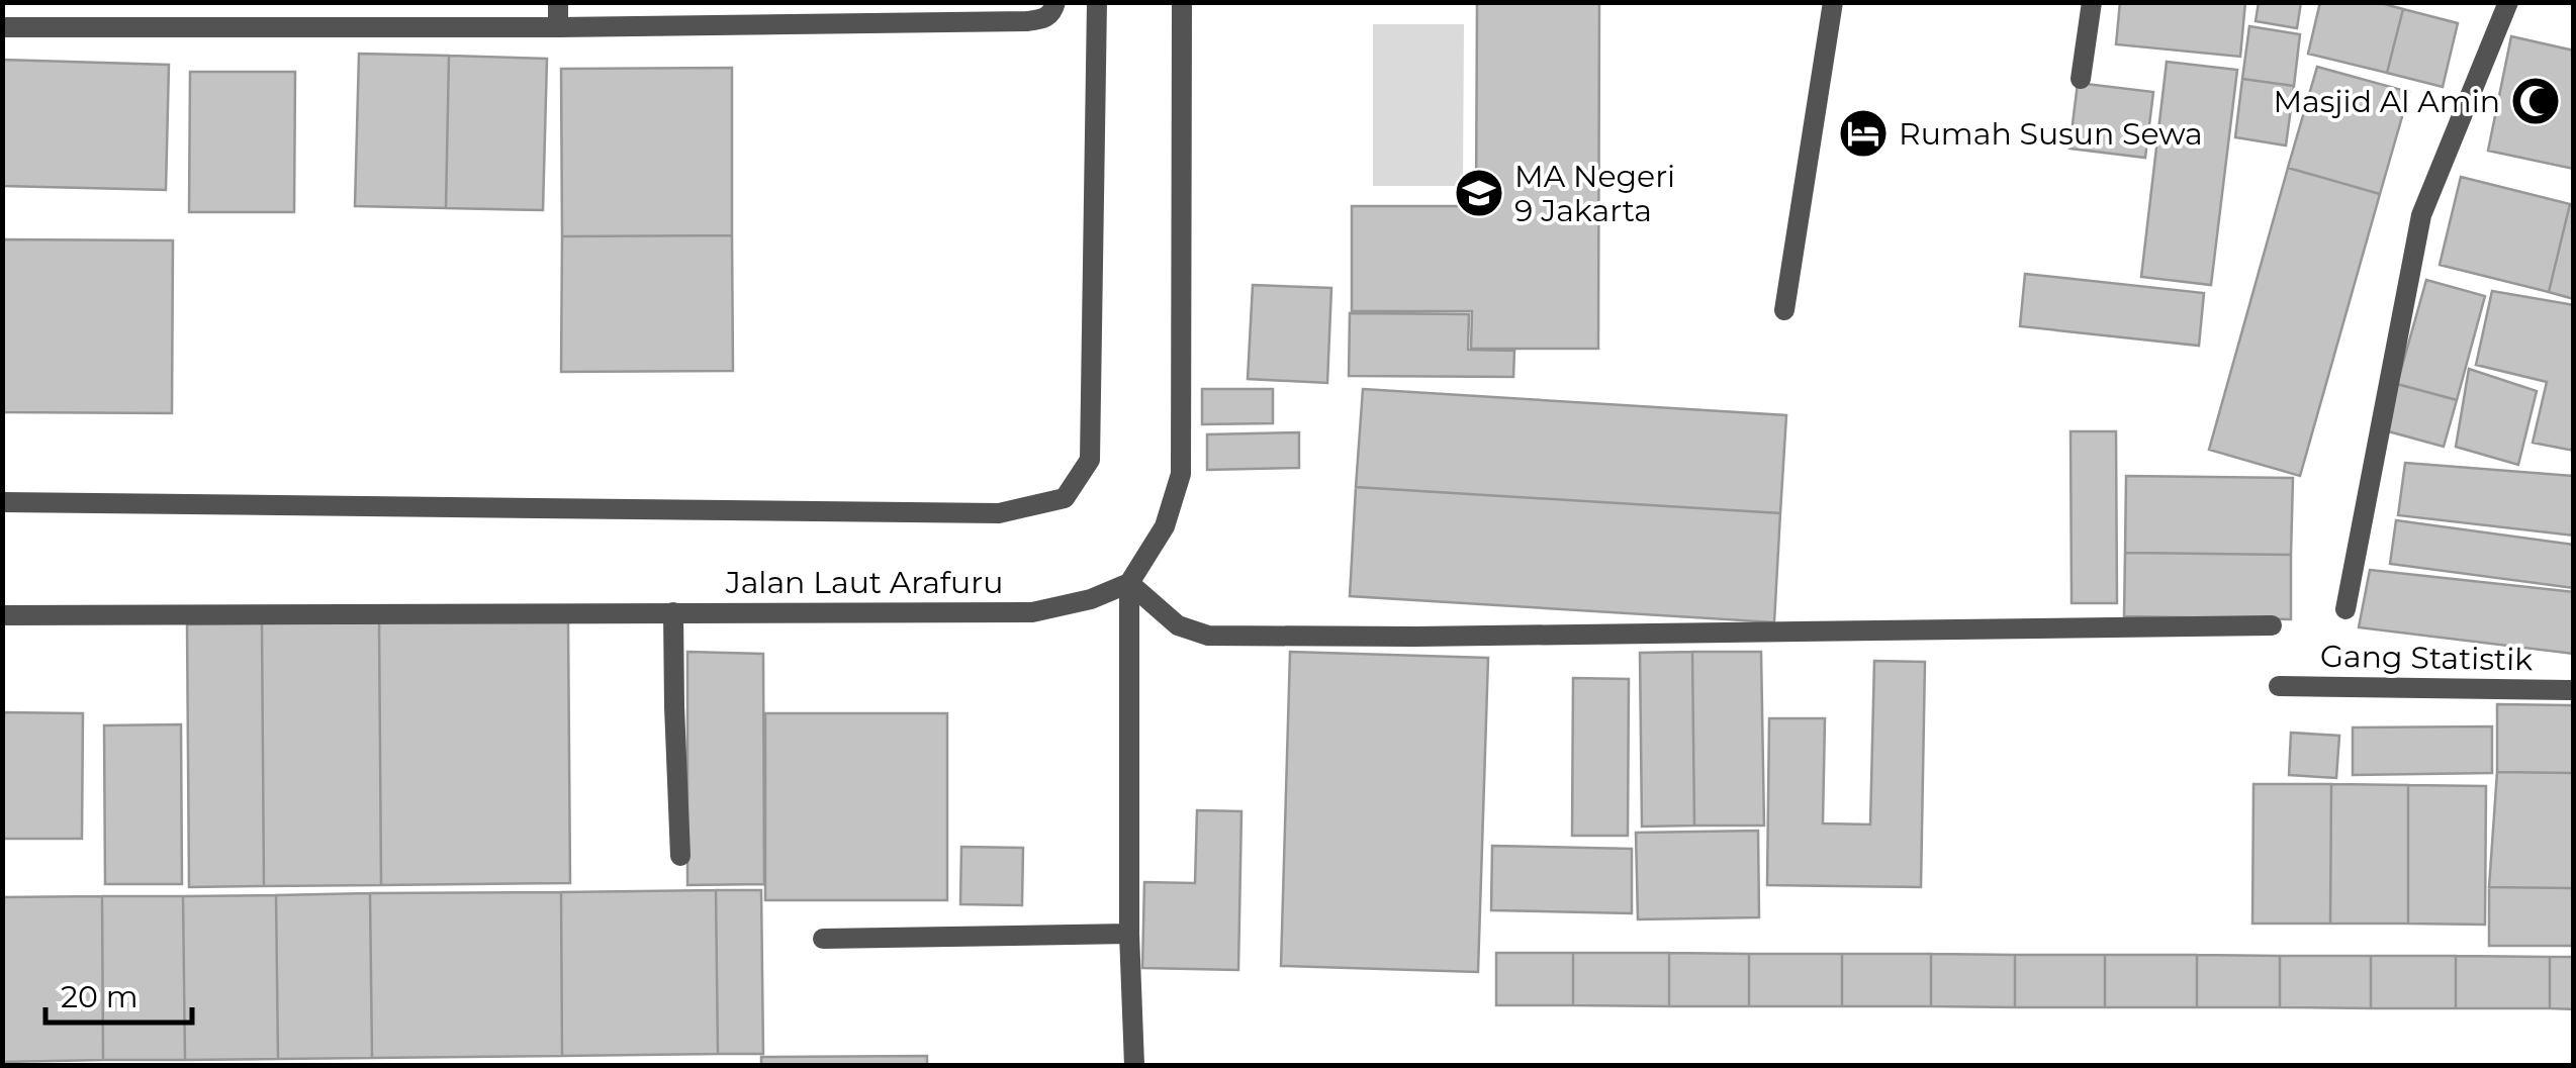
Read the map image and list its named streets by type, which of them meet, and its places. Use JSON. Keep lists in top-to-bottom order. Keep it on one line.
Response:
{"streets":{"street":["Jalan Laut Arafuru","Gang Statistik"]},"places":{"mosque":["Masjid Al Amin"],"hotel":["Rumah Susun Sewa"],"school or university":["MA Negeri 9 Jakarta"]},"scale_bar":"20 m"}
